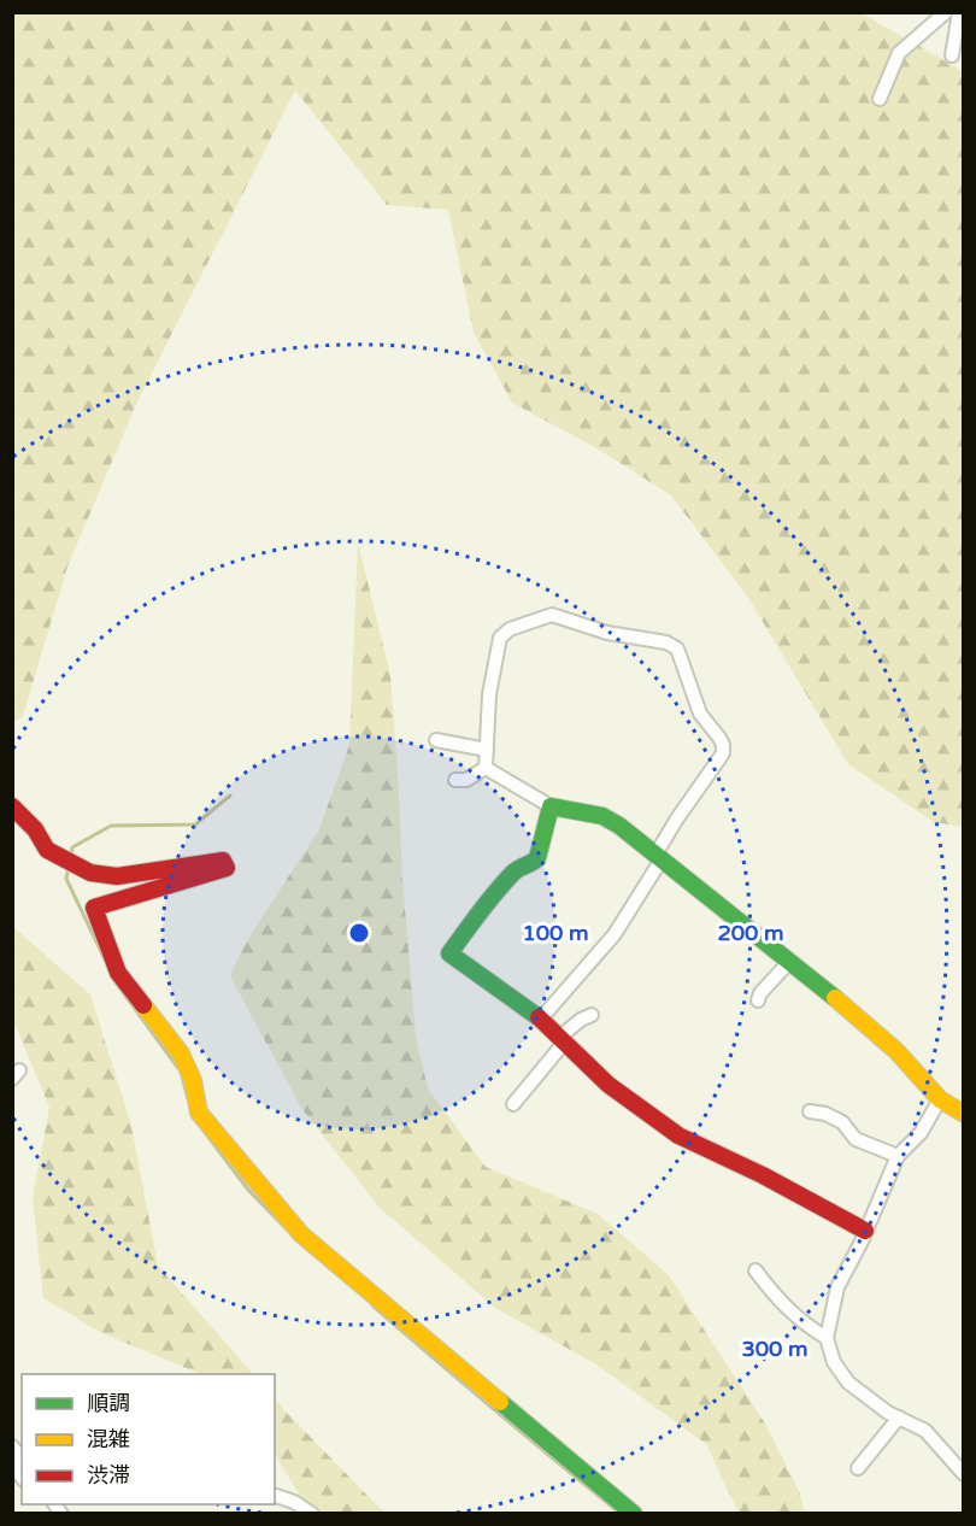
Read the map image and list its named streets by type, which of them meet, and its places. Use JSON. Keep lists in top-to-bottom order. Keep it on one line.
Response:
{"legend":["順調","混雑","渋滞"],"rings":["100 m","200 m","300 m"]}
